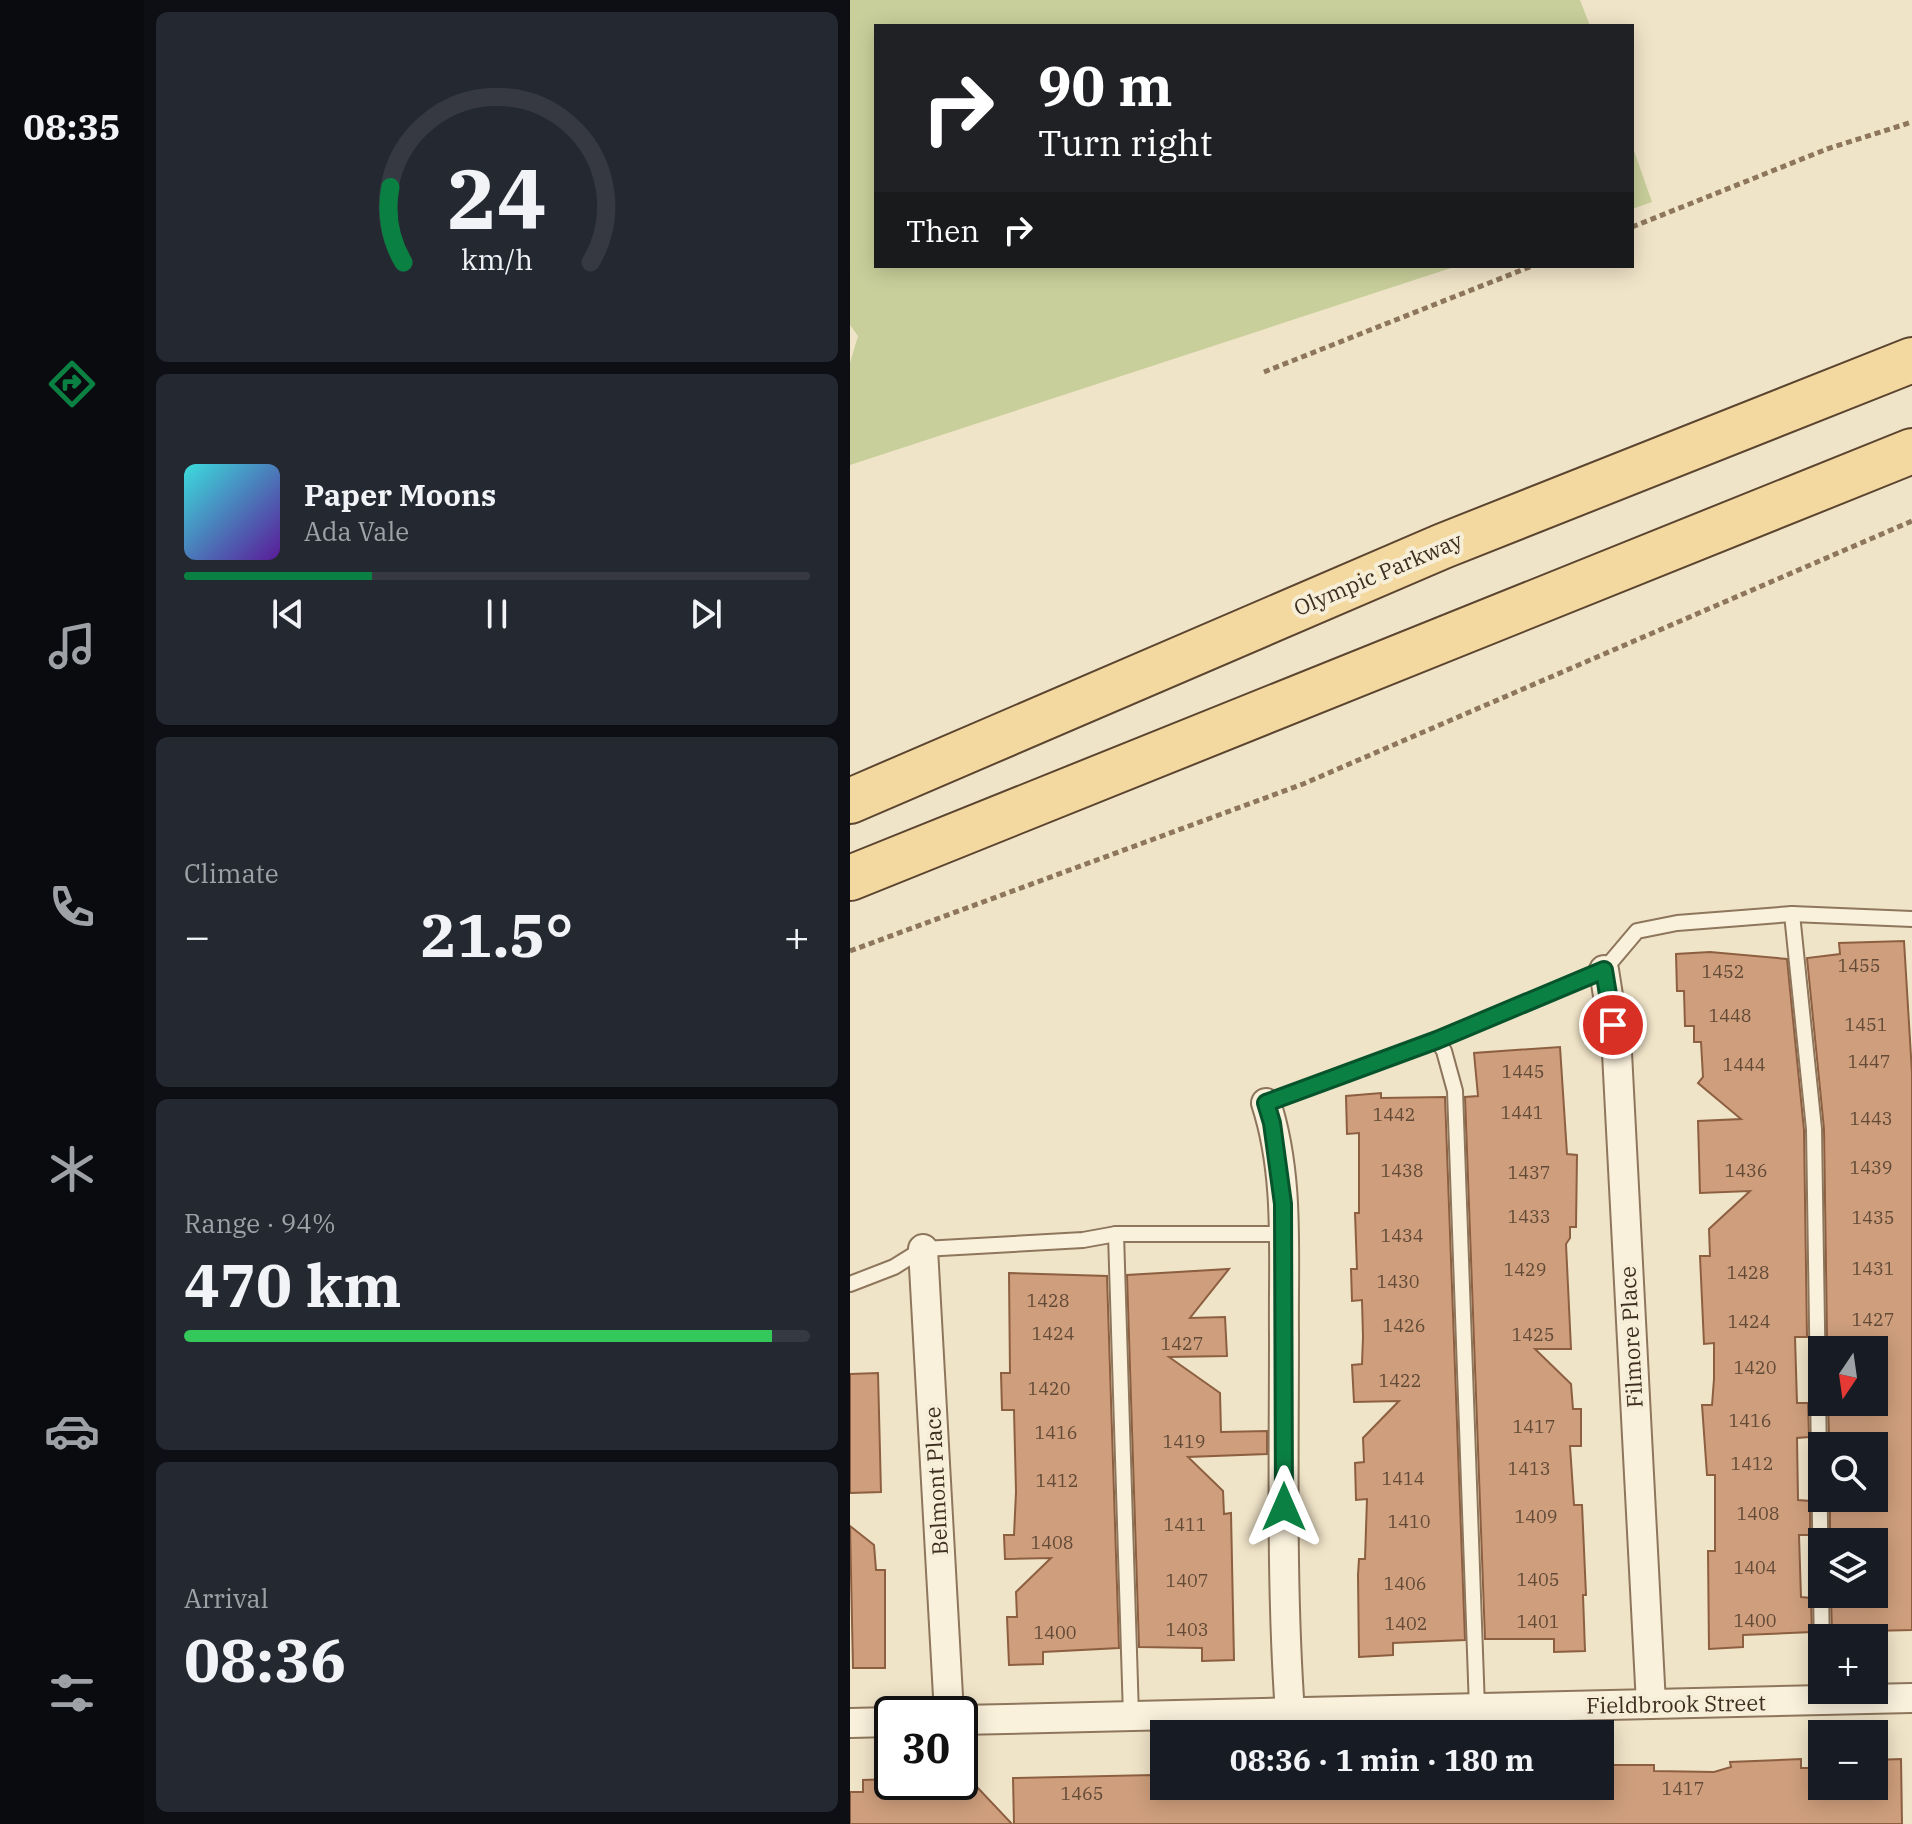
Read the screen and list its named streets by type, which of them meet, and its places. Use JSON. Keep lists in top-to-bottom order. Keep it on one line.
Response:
{"streets":{"main road":["Olympic Parkway"],"street":["Filmore Place","Belmont Place","Fieldbrook Street"]},"crossings":[["Filmore Place","Fieldbrook Street"]],"house_numbers":["1455","1452","1448","1451","1447","1444","1445","1441","1442","1443","1439","1438","1436","1437","1433","1435","1434","1431","1429","1428","1430","1428","1427","1424","1426","1424","1425","1427","1420","1422","1420","1416","1417","1416","1419","1412","1413","1414","1412","1408","1409","1410","1411","1408","1404","1405","1407","1406","1400","1401","1402","1403","1400","1417","1465"],"north":"bottom","page":{"tabs":"08:35","turn":["90 m","Turn right"],"then":"Then","song":["Paper Moons","Ada Vale"],"tile":["Climate",["Range · 94%","470 km"],["Arrival","08:36"]],"heat":["−","21.5°","+"],"map_buttons":["+","−"],"limit":"30","trip":"08:36 · 1 min · 180 m","gauge":["24","km/h"]}}
